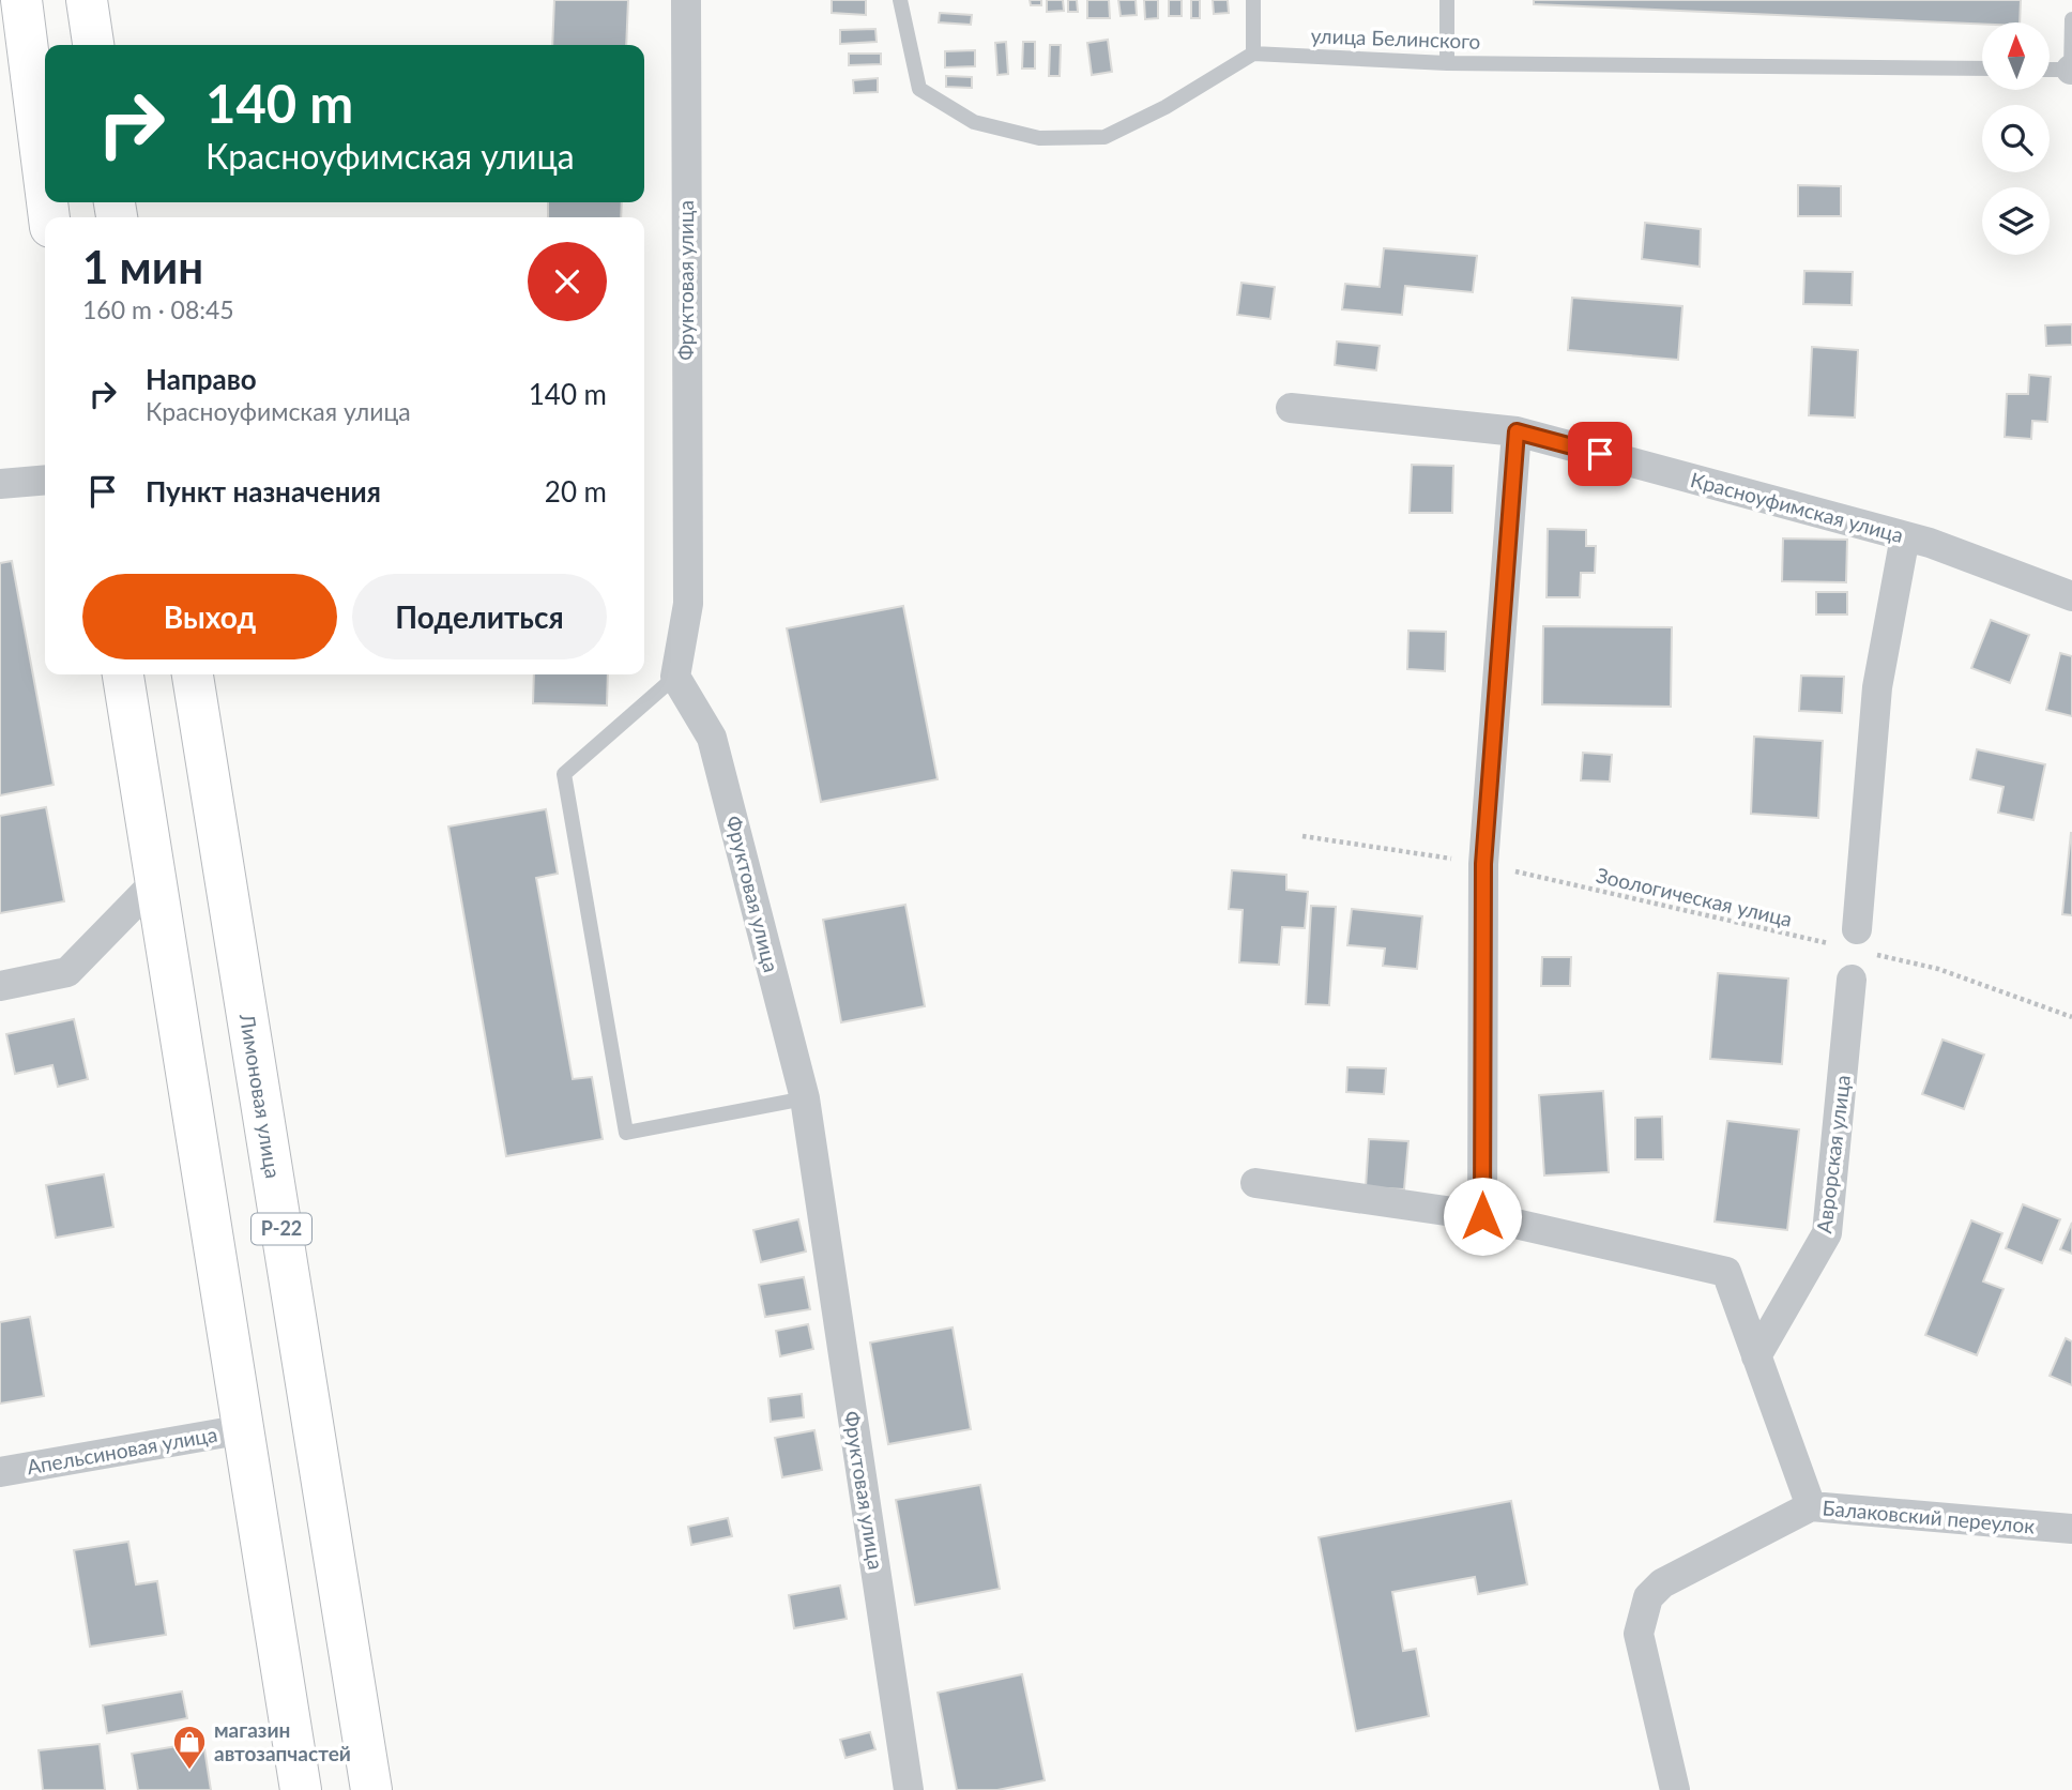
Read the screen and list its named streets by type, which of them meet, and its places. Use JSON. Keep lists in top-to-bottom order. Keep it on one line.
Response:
{"streets":{"highway":["Лимоновая улица","Р-22"],"street":["Фруктовая улица","Красноуфимская улица","Аврорская улица","Апельсиновая улица","Балаковский переулок"],"lane":["улица Белинского"],"path":["Зоологическая улица"]},"places":{"shop":["магазин автозапчастей"]},"north":"top","page":{"turn":["140 m","Красноуфимская улица"],"heading":["1 мин","160 m · 08:45"],"list":[{"name":"Направо","note":"Красноуфимская улица","value":"140 m"},{"name":"Пункт назначения","value":"20 m"}],"buttons":["Выход","Поделиться"]}}
